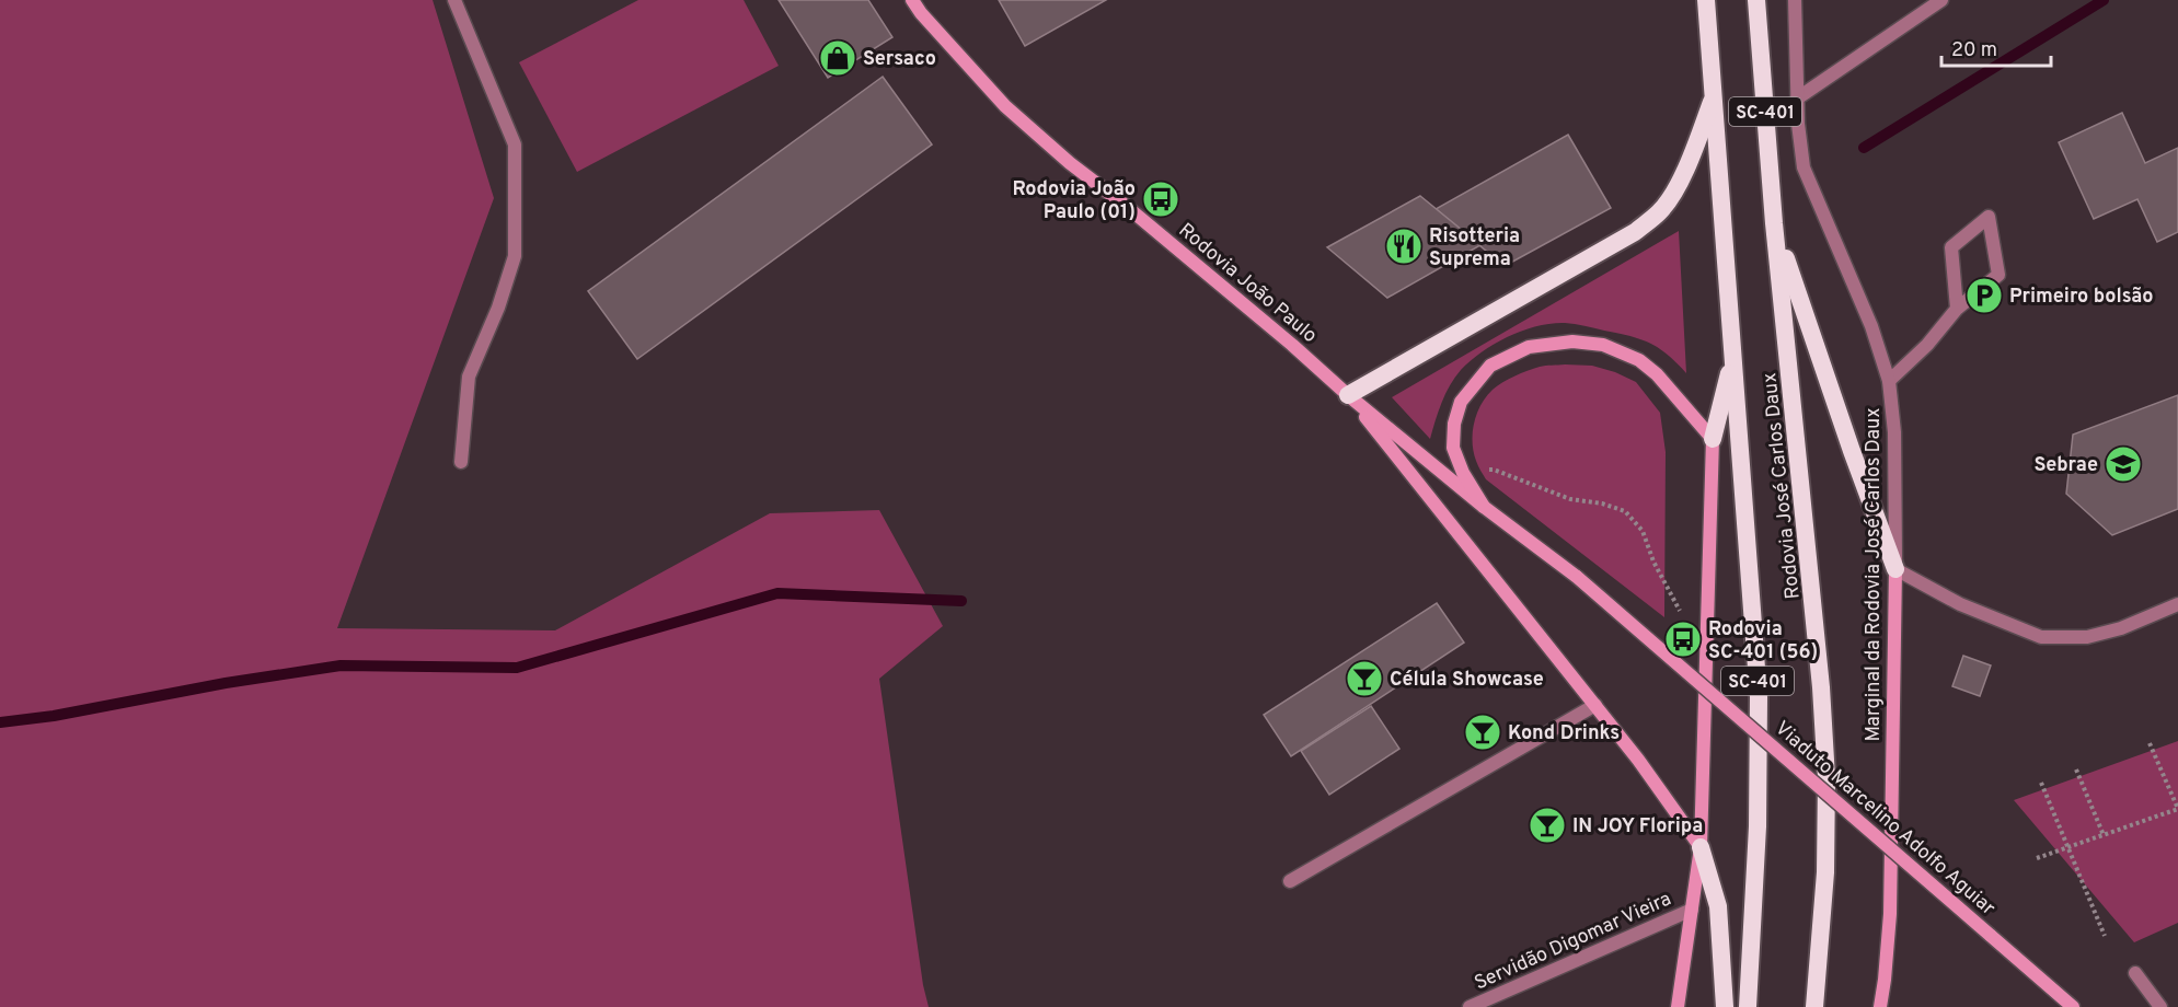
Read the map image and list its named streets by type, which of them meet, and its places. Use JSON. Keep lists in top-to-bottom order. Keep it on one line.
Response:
{"streets":{"highway":["SC-401","Rodovia José Carlos Daux"],"main road":["Rodovia João Paulo","Marginal da Rodovia José Carlos Daux","Viaduto Marcelino Adolfo Aguiar"],"street":["Servidão Digomar Vieira"]},"crossings":[["Rodovia João Paulo","Viaduto Marcelino Adolfo Aguiar"]],"places":{"shop":["Sersaco"],"bus stop":["Rodovia João Paulo (01)","Rodovia SC-401 (56)"],"restaurant":["Risotteria Suprema"],"parking":["Primeiro bolsão"],"school or university":["Sebrae"],"bar":["Célula Showcase","Kond Drinks","IN JOY Floripa"]},"scale_bar":"20 m"}
